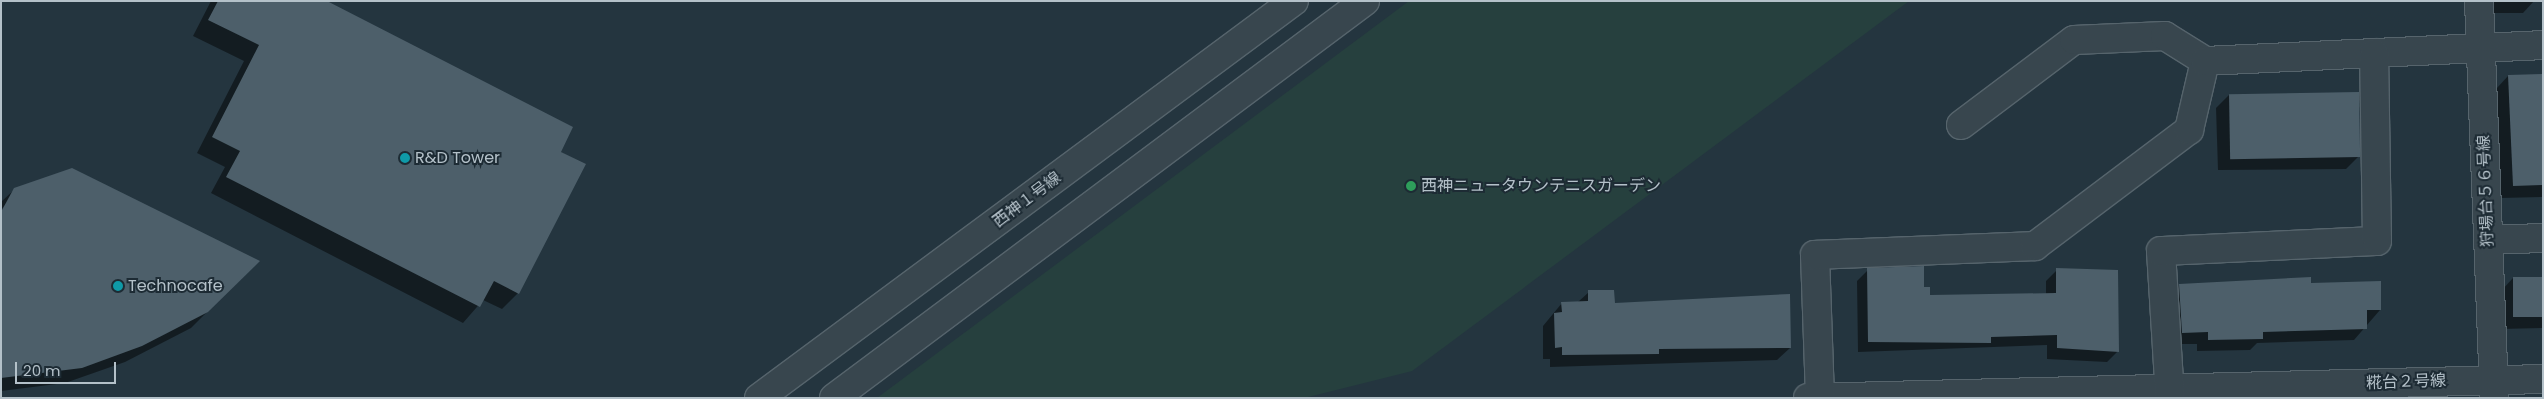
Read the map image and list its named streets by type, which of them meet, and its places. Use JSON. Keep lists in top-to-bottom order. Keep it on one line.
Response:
{"streets":{"street":["狩場台５６号線","西神１号線","糀台２号線"]},"crossings":[["狩場台５６号線","糀台２号線"]],"places":["R&D Tower","西神ニュータウンテニスガーデン","Technocafe"],"scale_bar":"20 m"}
